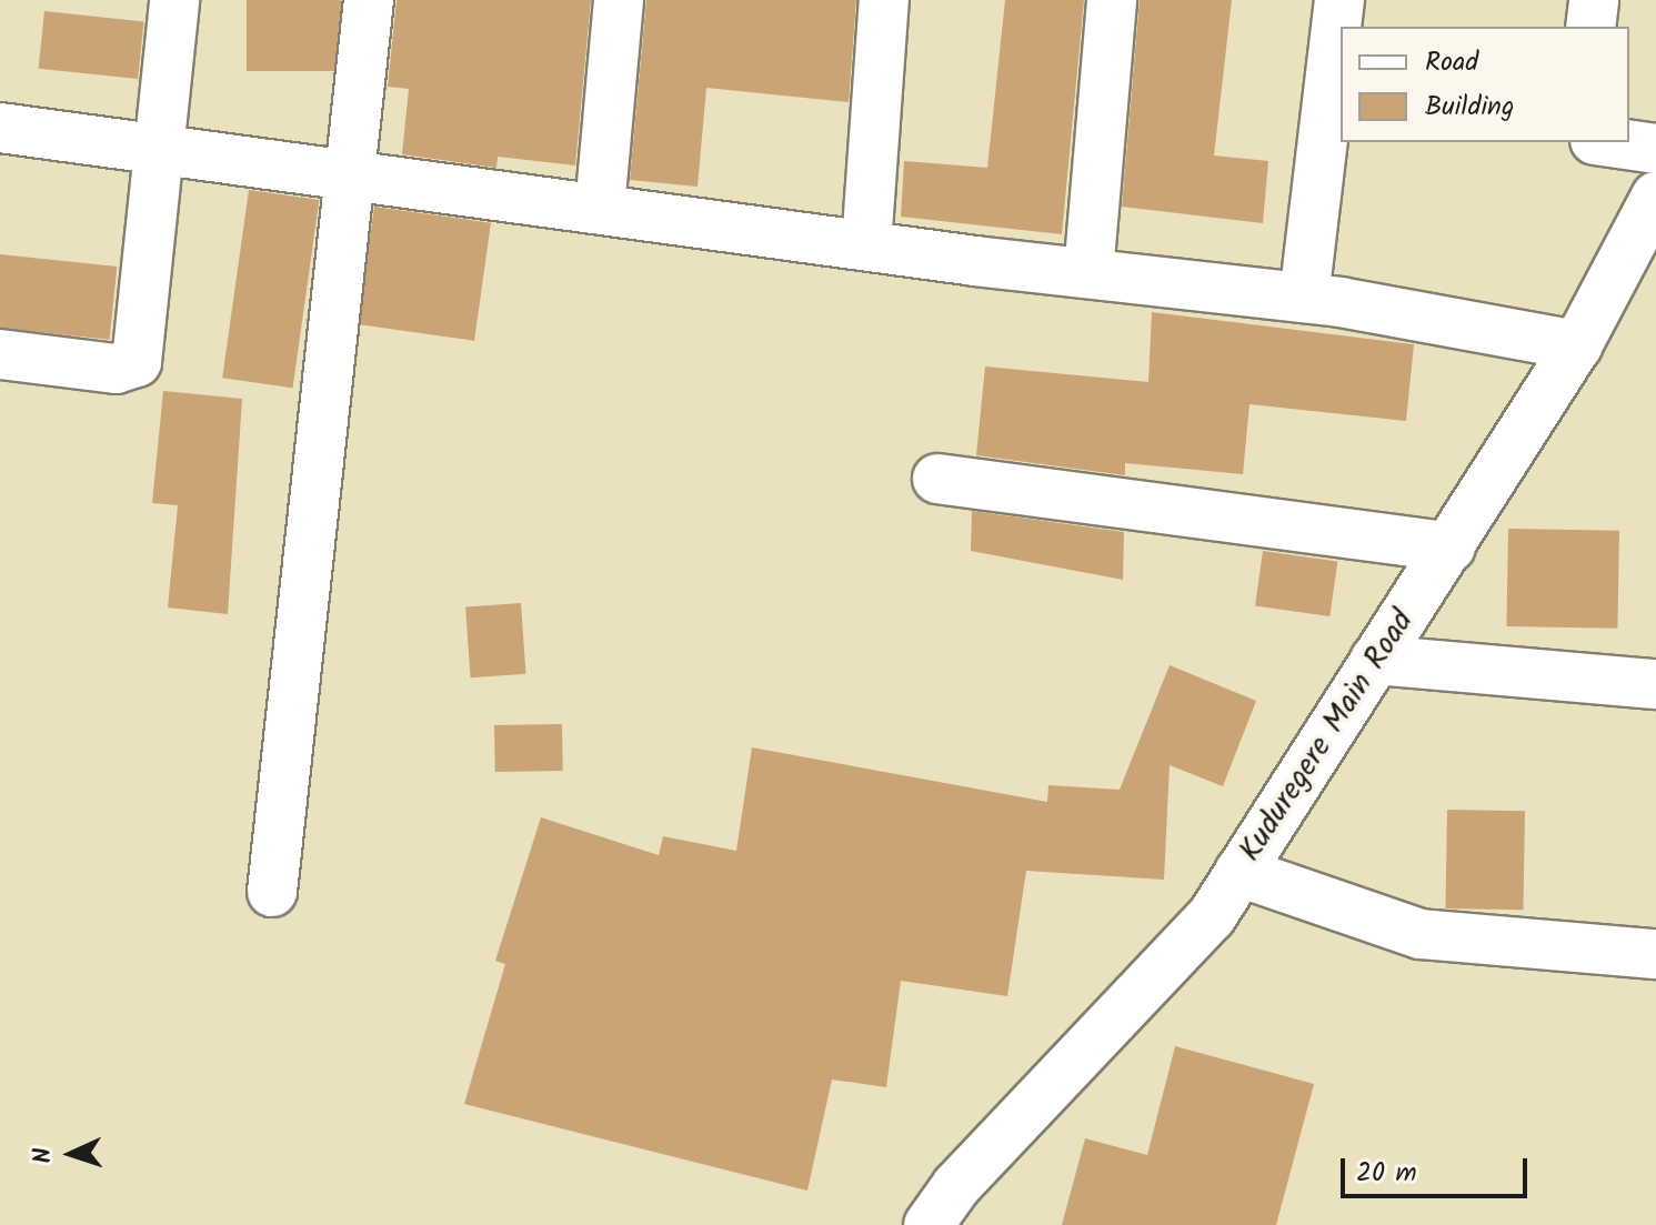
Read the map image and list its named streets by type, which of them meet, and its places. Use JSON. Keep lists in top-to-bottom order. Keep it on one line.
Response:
{"streets":{"street":["Kuduregere Main Road"]},"legend":["Road","Building"],"scale_bar":"20 m","north":"left"}
